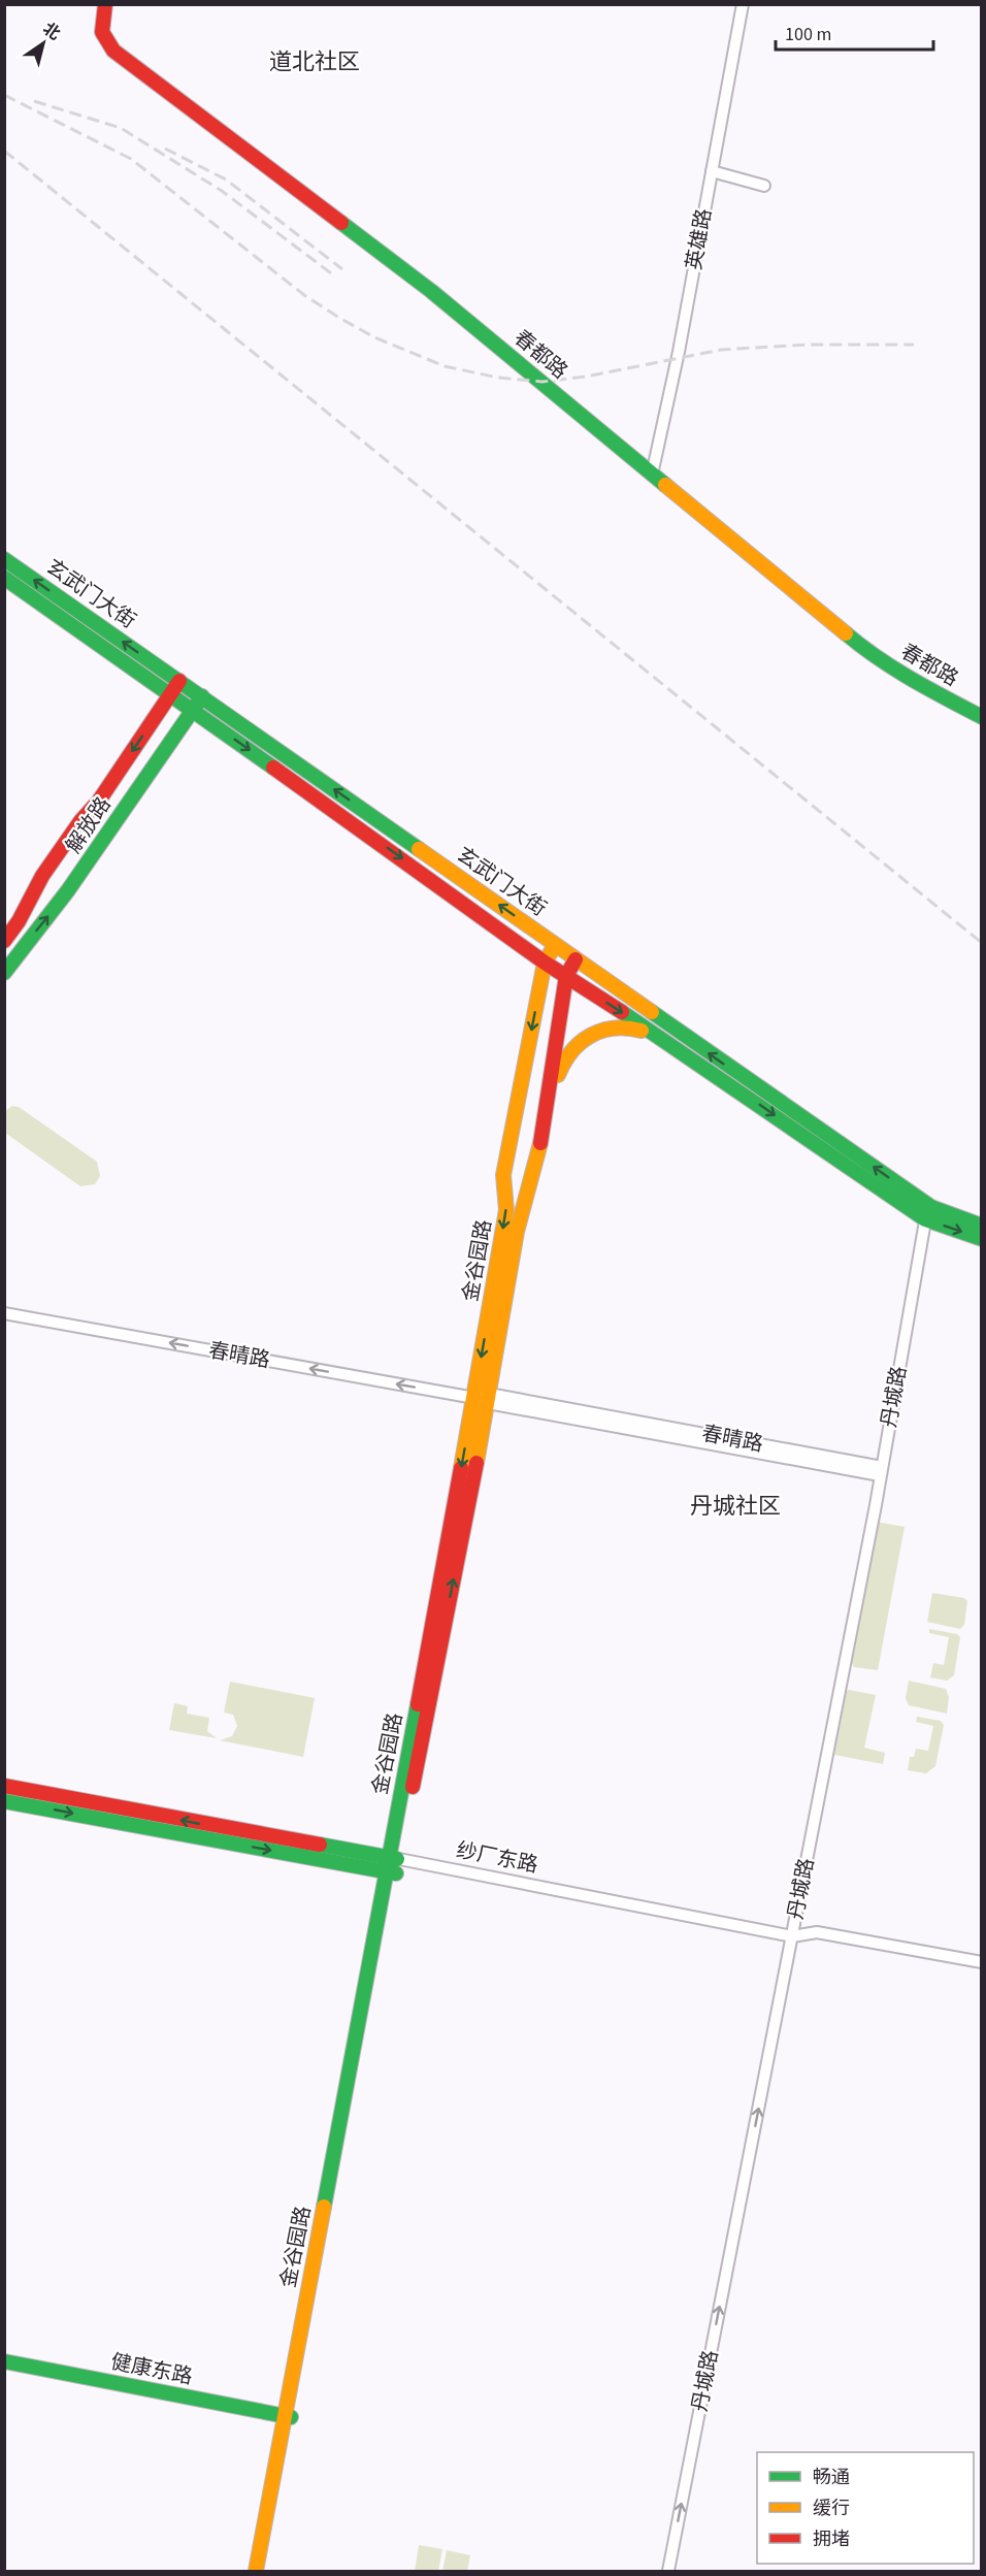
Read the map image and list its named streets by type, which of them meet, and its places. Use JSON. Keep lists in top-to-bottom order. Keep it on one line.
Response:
{"streets":{"main road":["春都路","玄武门大街","解放路","金谷园路","纱厂东路","健康东路"],"street":["英雄路","春晴路","丹城路"]},"crossings":[["英雄路","春都路"],["玄武门大街","解放路"],["玄武门大街","金谷园路"],["玄武门大街","丹城路"],["金谷园路","春晴路"],["金谷园路","纱厂东路"],["金谷园路","健康东路"],["春晴路","丹城路"],["丹城路","纱厂东路"]],"one_way":["春晴路","丹城路"],"districts":["道北社区","丹城社区"],"legend":["畅通","缓行","拥堵"],"scale_bar":"100 m","north":"top right"}
